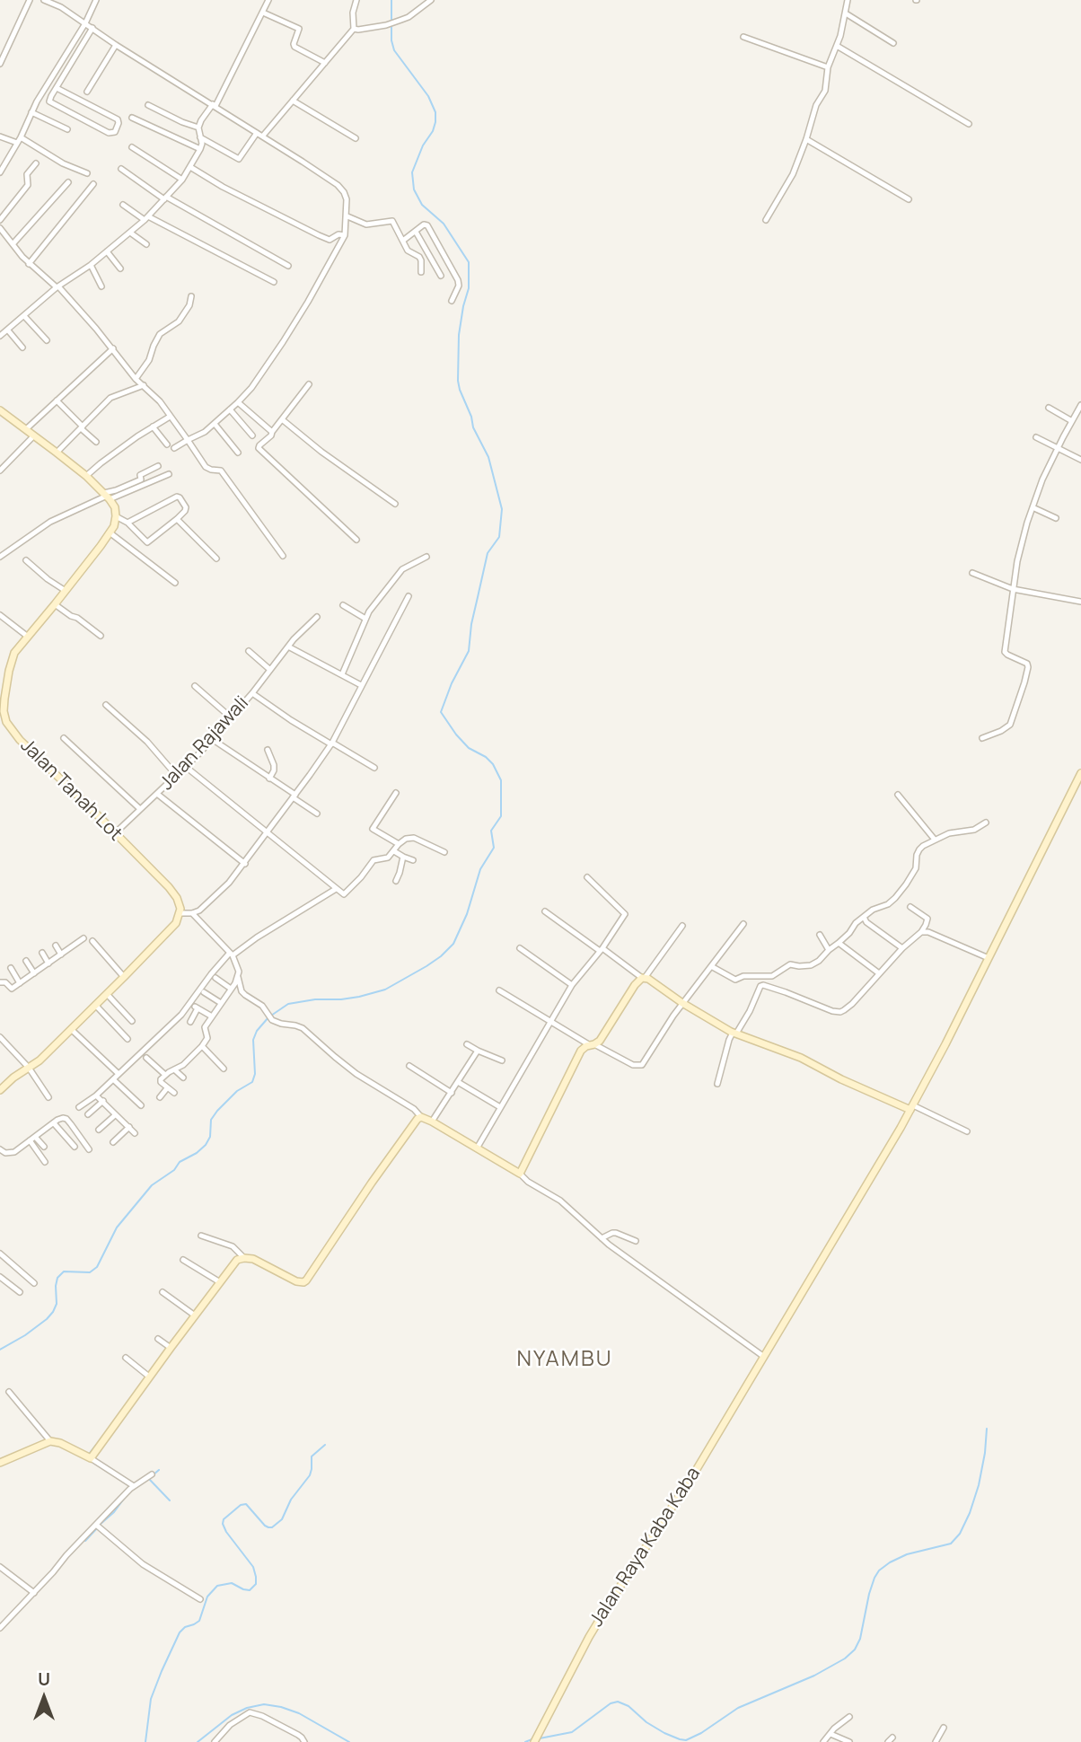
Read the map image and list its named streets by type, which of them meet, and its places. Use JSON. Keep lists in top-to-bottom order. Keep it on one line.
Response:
{"streets":{"street":["Jalan Rajawali","Jalan Tanah Lot","Jalan Raya Kaba Kaba"]},"crossings":[["Jalan Rajawali","Jalan Tanah Lot"]],"districts":["NYAMBU"],"north":"top"}
